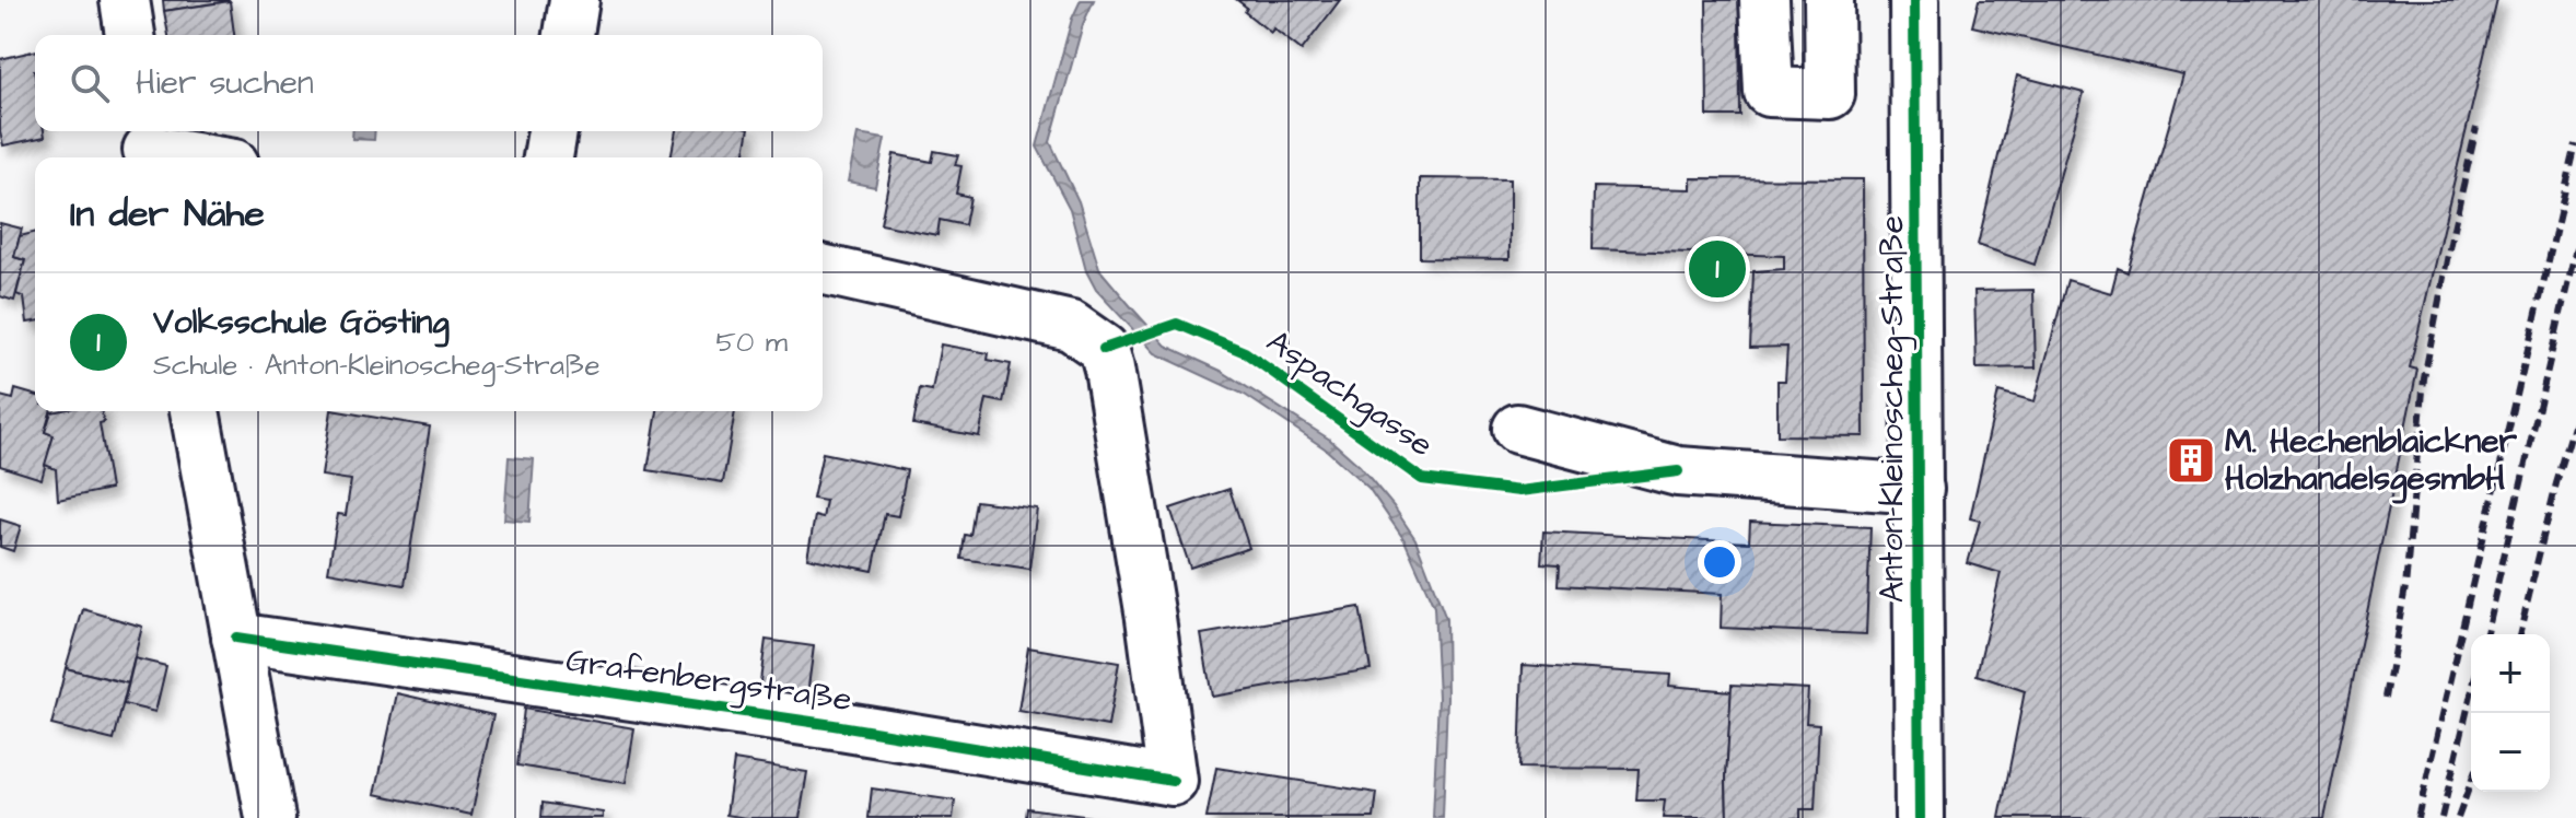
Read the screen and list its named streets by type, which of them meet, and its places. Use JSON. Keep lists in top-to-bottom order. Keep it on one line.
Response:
{"streets":{"street":["Anton-Kleinoscheg-Straße","Grafenbergstraße"],"cycle path":["Aspachgasse"]},"places":{"building":["M. Hechenblaickner HolzhandelsgesmbH"]},"page":{"search":"Hier suchen","heading":"In der Nähe","pins":"1","list":[{"mark":"1","name":"Volksschule Gösting","note":"Schule · Anton-Kleinoscheg-Straße","value":"50 m"}],"map_buttons":["+","−"]}}
